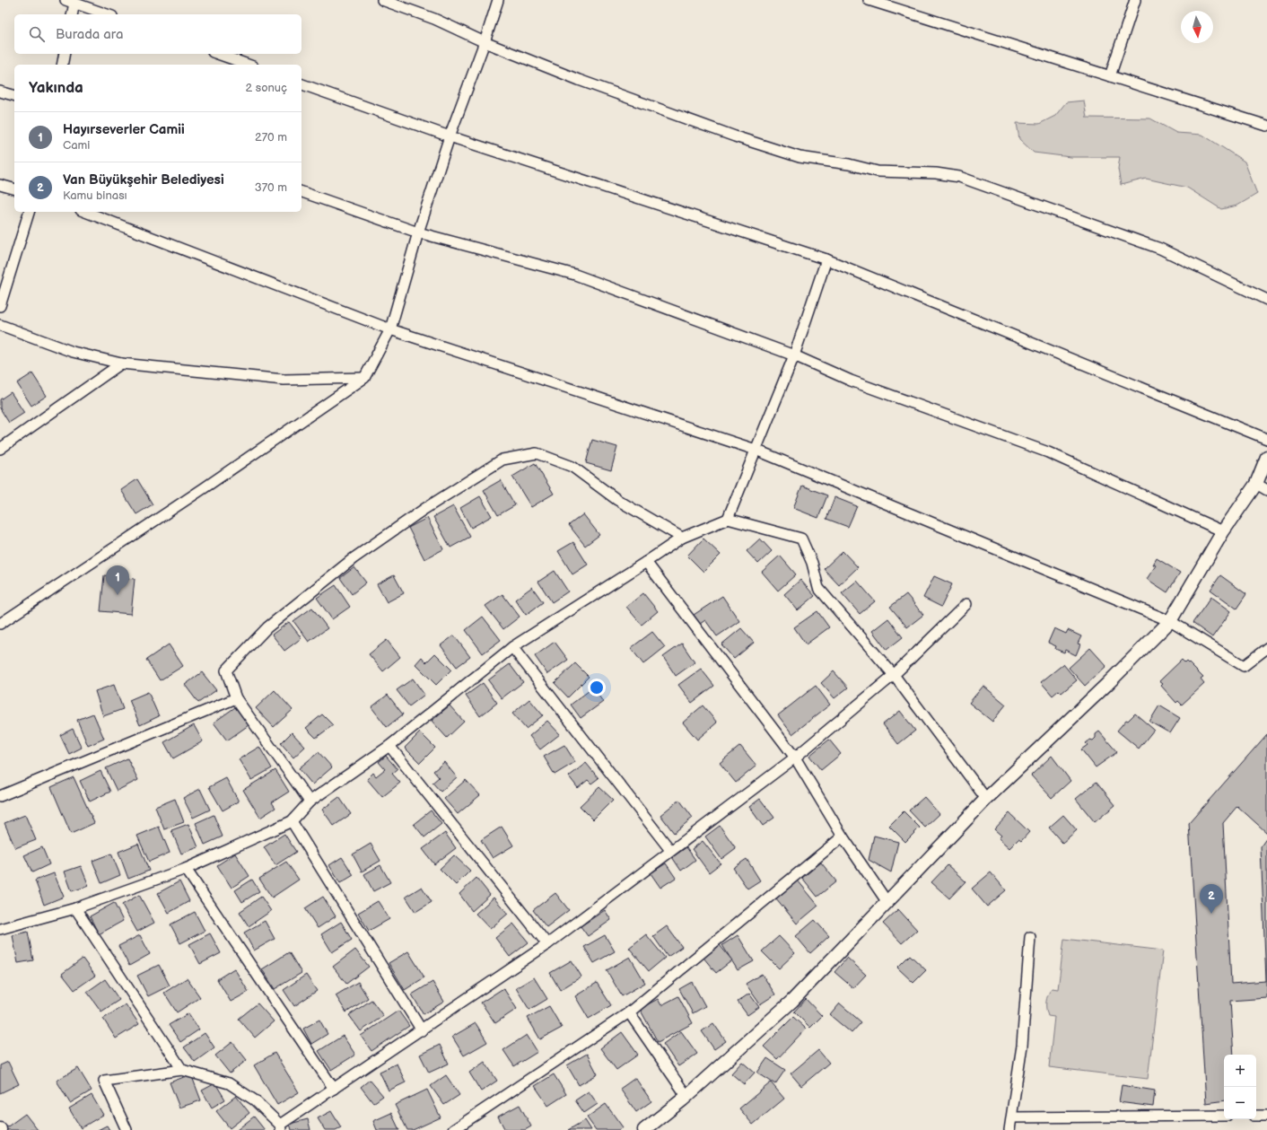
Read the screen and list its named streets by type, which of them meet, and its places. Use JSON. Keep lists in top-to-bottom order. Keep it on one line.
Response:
{"north":"bottom","page":{"search":"Burada ara","heading":["Yakında","2 sonuç"],"list":[{"mark":"1","name":"Hayırseverler Camii","note":"Cami","value":"270 m"},{"mark":"2","name":"Van Büyükşehir Belediyesi","note":"Kamu binası","value":"370 m"}],"pins":["1","2"],"map_buttons":["+","−"]}}
